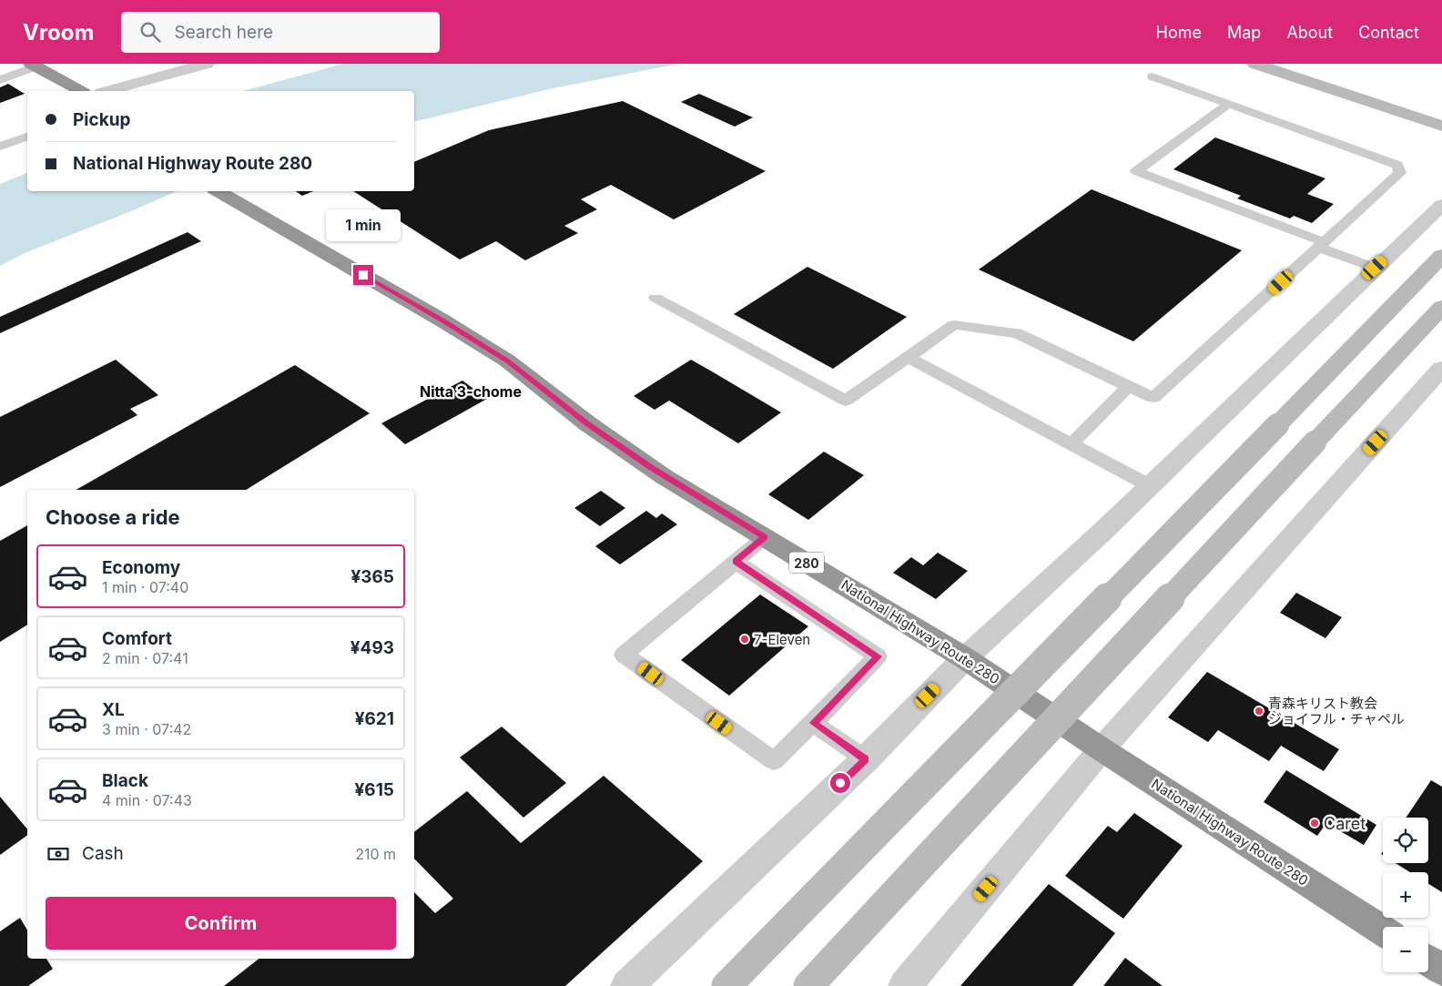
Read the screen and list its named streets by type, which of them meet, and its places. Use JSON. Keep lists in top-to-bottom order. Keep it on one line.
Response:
{"streets":{"highway":["280","National Highway Route 280"]},"districts":["Nitta 3-chome"],"places":["7-Eleven","青森キリスト教会 ジョイフル・チャペル","Caret"],"page":{"header":"Vroom","search":"Search here","nav":["Home","Map","About","Contact"],"banner":["Pickup","National Highway Route 280"],"bubble":"1 min","heading":"Choose a ride","list":[{"name":"Economy","note":"1 min · 07:40","value":"¥365"},{"name":"Comfort","note":"2 min · 07:41","value":"¥493"},{"name":"XL","note":"3 min · 07:42","value":"¥621"},{"name":"Black","note":"4 min · 07:43","value":"¥615"}],"map_buttons":["+","−"],"pay":["Cash","210 m"],"buttons":"Confirm"}}
